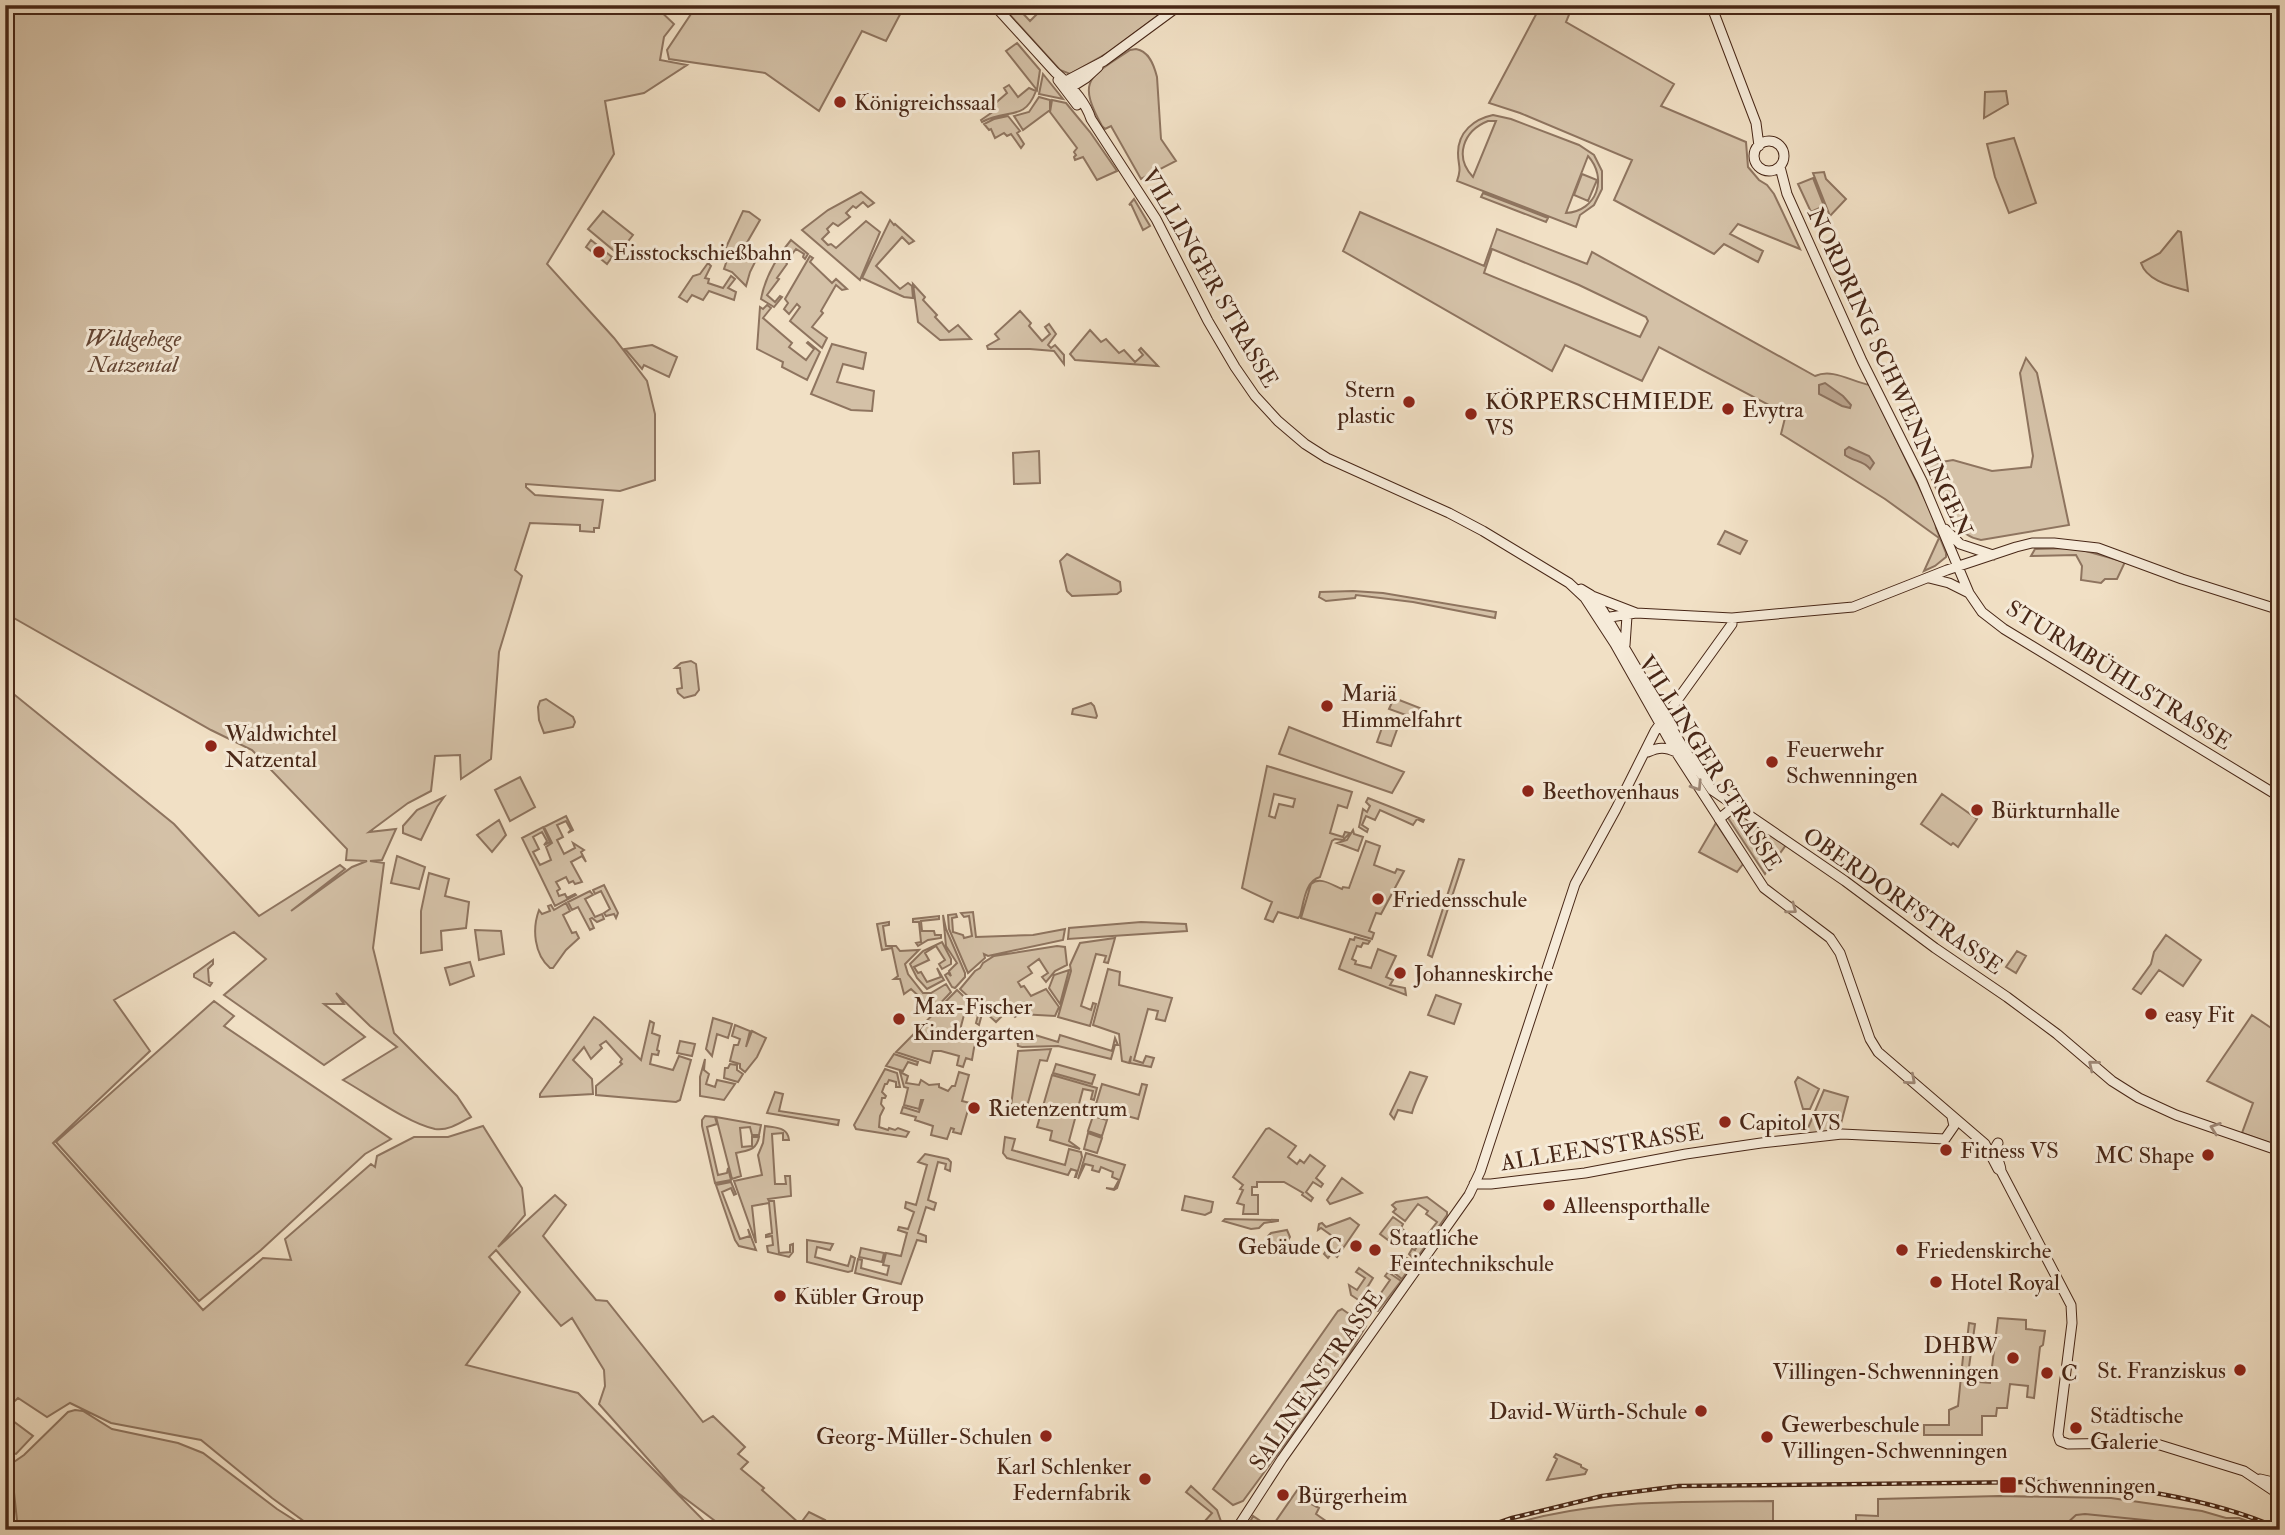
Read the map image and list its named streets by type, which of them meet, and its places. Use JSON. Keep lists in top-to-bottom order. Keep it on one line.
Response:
{"streets":{"main road":["VILLINGER STRASSE","NORDRING SCHWENNINGEN","STURMBÜHLSTRASSE","OBERDORFSTRASSE","ALLEENSTRASSE","SALINENSTRASSE"]},"crossings":[["VILLINGER STRASSE","OBERDORFSTRASSE"],["VILLINGER STRASSE","ALLEENSTRASSE"],["NORDRING SCHWENNINGEN","STURMBÜHLSTRASSE"],["ALLEENSTRASSE","SALINENSTRASSE"]],"one_way":["OBERDORFSTRASSE"],"parks":["Wildgehege Natzental"],"places":{"other":["Königreichssaal","Eisstockschießbahn","Stern plastic","Evytra","KÖRPERSCHMIEDE VS","Mariä Himmelfahrt","Waldwichtel Natzental","Feuerwehr Schwenningen","Beethovenhaus","Bürkturnhalle","Friedensschule","Johanneskirche","easy Fit","Max-Fischer Kindergarten","Rietenzentrum","Capitol VS","Fitness VS","MC Shape","Alleensporthalle","Gebäude C","Staatliche Feintechnikschule","Friedenskirche","Hotel Royal","Kübler Group","DHBW Villingen-Schwenningen","St. Franziskus","C","David-Würth-Schule","Städtische Galerie","Georg-Müller-Schulen","Gewerbeschule Villingen-Schwenningen","Karl Schlenker Federnfabrik","Bürgerheim"],"transit":["Schwenningen"]}}
